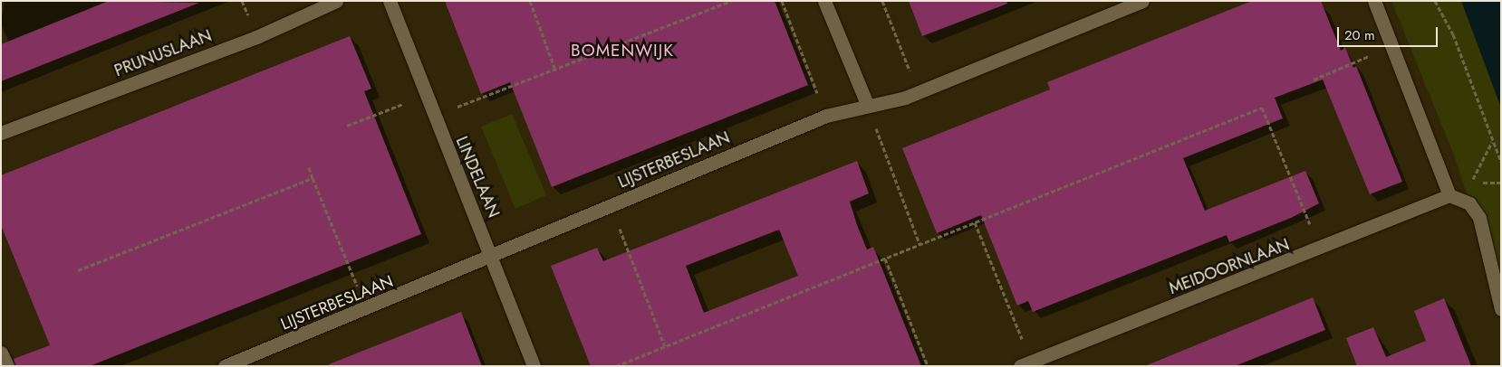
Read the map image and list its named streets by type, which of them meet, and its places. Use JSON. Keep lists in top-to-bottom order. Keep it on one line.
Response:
{"streets":{"street":["PRUNUSLAAN","LIJSTERBESLAAN","LINDELAAN","MEIDOORNLAAN"]},"crossings":[["LIJSTERBESLAAN","LINDELAAN"]],"districts":["BOMENWIJK"],"scale_bar":"20 m"}
